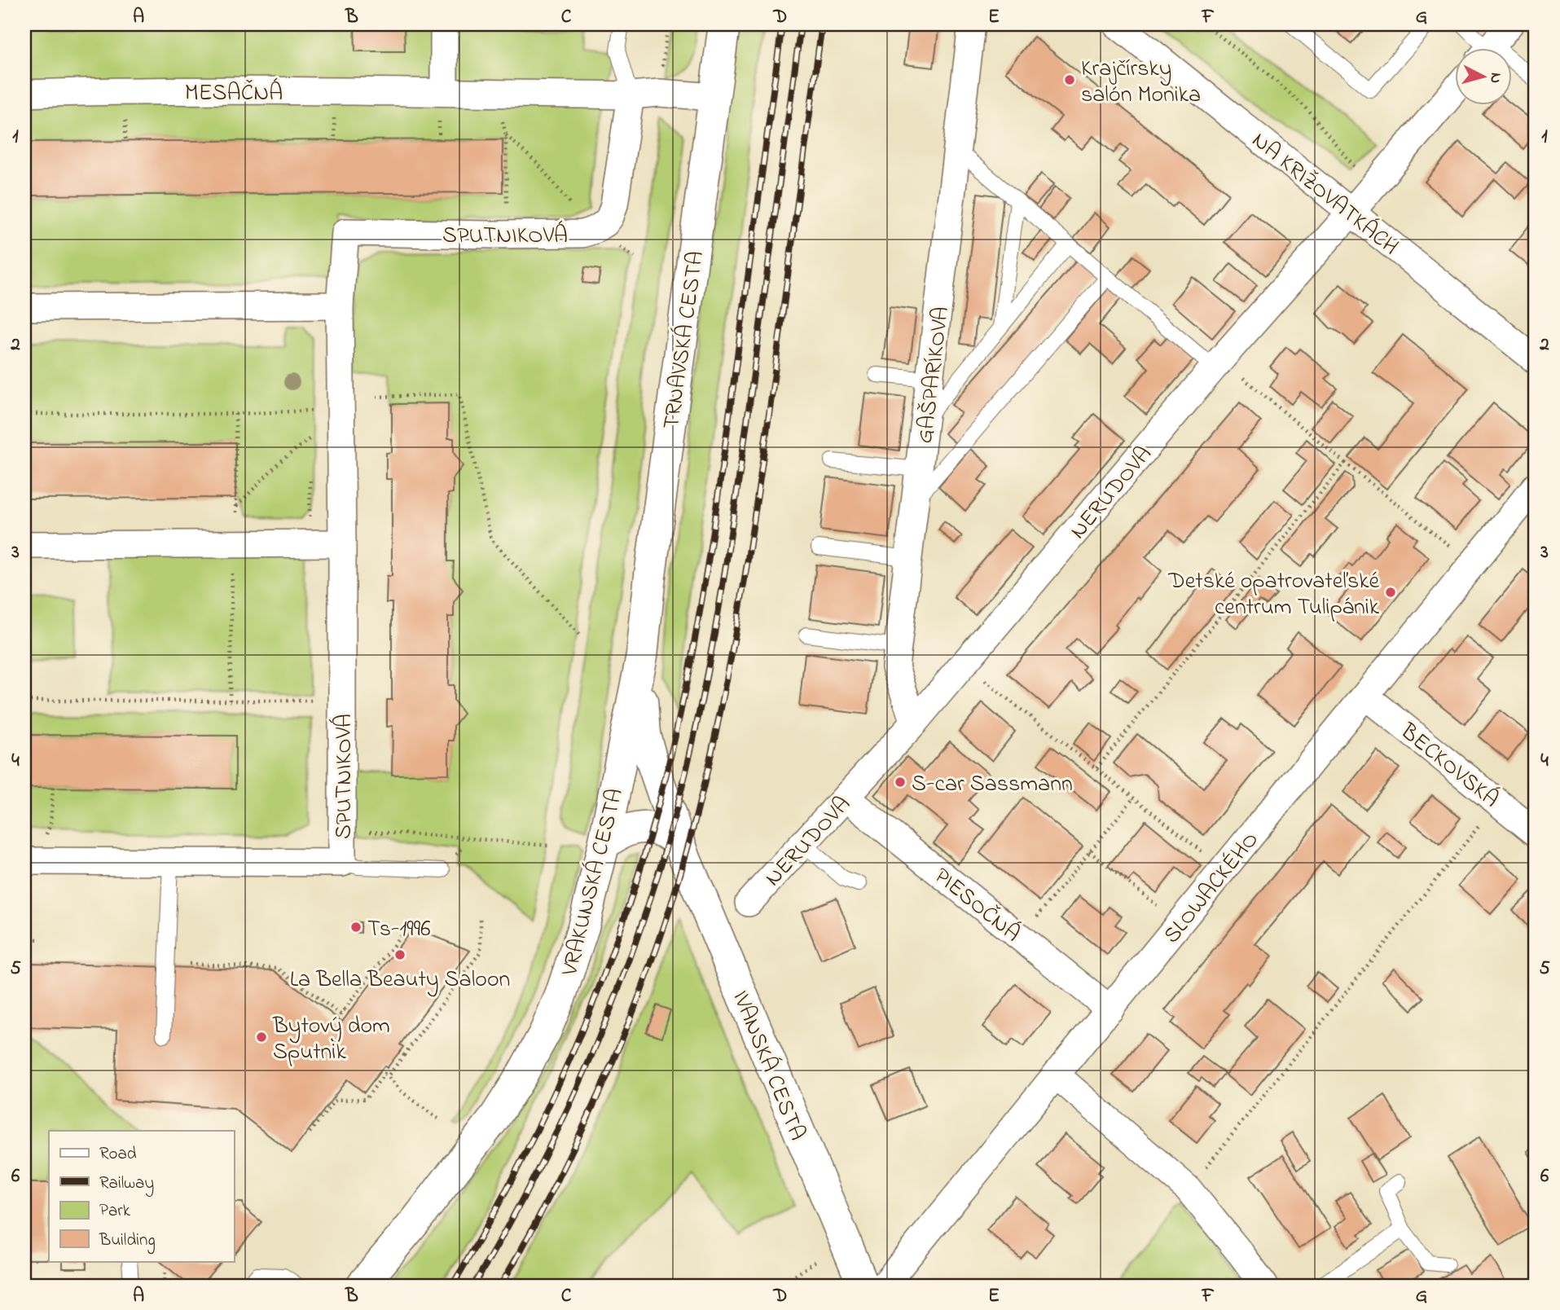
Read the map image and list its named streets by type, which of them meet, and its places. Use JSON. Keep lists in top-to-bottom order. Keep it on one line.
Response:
{"streets":{"main road":["TRNAVSKÁ CESTA","VRAKUNSKÁ CESTA","IVANSKÁ CESTA"],"street":["MESAČNÁ","NA KRIŽOVATKÁCH","SPUTNIKOVÁ","GAŠPARÍKOVA","NERUDOVA","BECKOVSKÁ","SLOWACKÉHO","PIESOČNÁ"]},"crossings":[["MESAČNÁ","SPUTNIKOVÁ"],["MESAČNÁ","TRNAVSKÁ CESTA"],["NA KRIŽOVATKÁCH","NERUDOVA"],["TRNAVSKÁ CESTA","VRAKUNSKÁ CESTA"],["TRNAVSKÁ CESTA","IVANSKÁ CESTA"],["GAŠPARÍKOVA","NERUDOVA"],["NERUDOVA","PIESOČNÁ"],["BECKOVSKÁ","SLOWACKÉHO"],["VRAKUNSKÁ CESTA","IVANSKÁ CESTA"],["SLOWACKÉHO","PIESOČNÁ"]],"places":["Krajčírsky salón Monika","Detské opatrovateľské centrum Tulipánik","S-car Sassmann","Ts-1996","La Bella Beauty Saloon","Bytový dom Sputnik"],"legend":["Road","Railway","Park","Building"],"north":"right","grid":{"columns":["A","B","C","D","E","F","G"],"rows":["1","2","3","4","5","6"]}}
